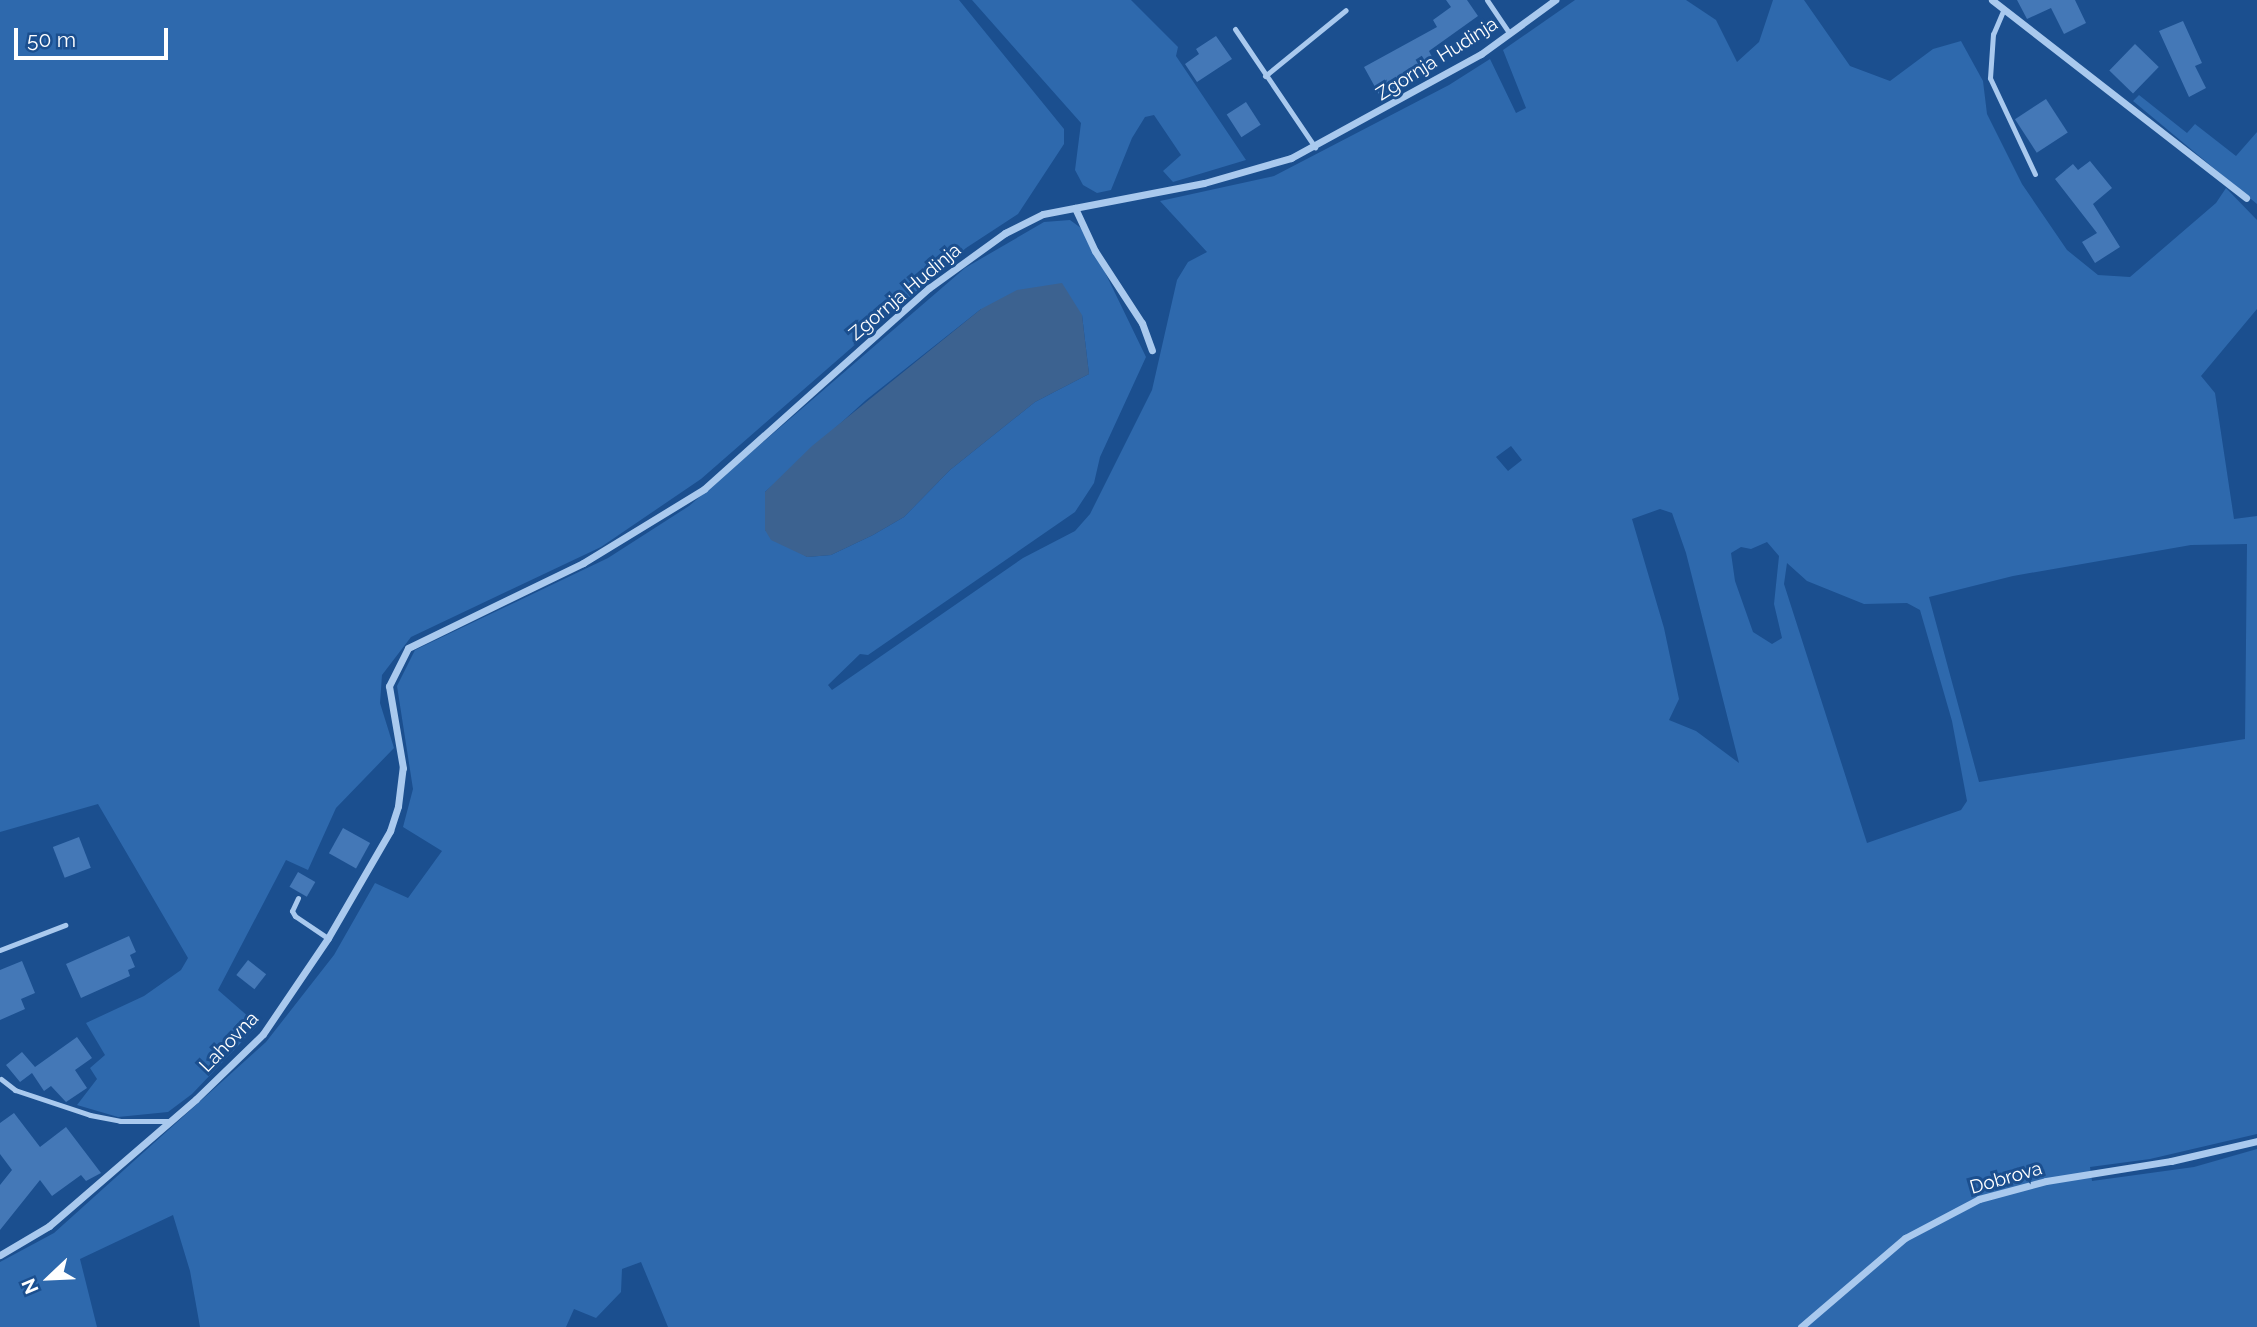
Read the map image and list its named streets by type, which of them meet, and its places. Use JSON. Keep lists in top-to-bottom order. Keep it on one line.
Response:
{"streets":{"street":["Zgornja Hudinja","Lahovna","Dobrova"]},"crossings":[["Zgornja Hudinja","Lahovna"]],"scale_bar":"50 m","north":"bottom left"}
